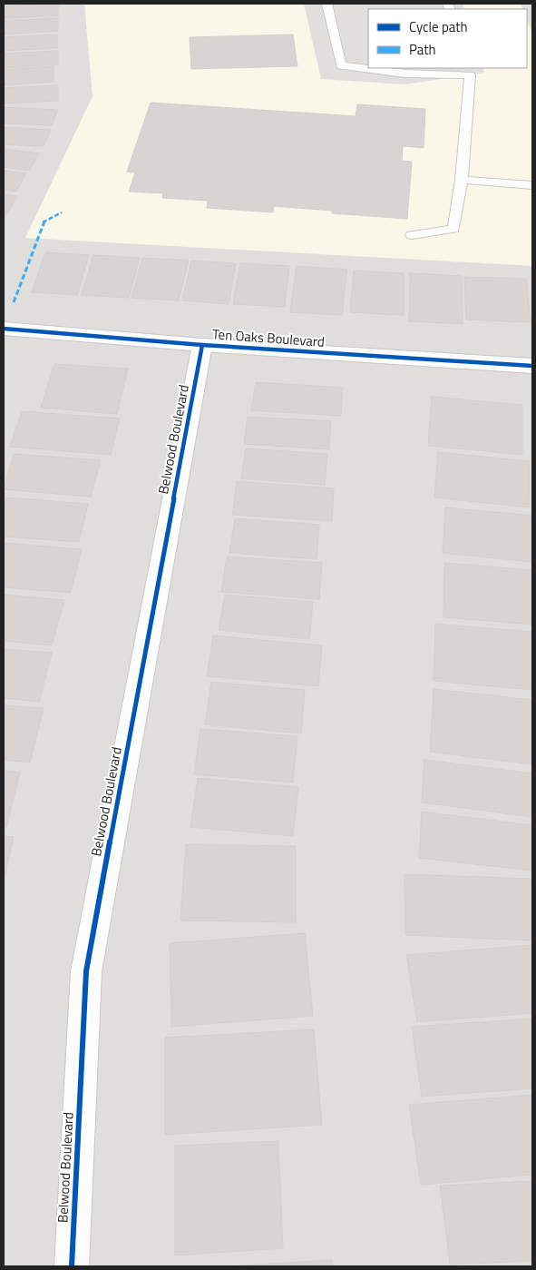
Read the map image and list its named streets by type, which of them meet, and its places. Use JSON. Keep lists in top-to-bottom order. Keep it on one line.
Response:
{"streets":{"street":["Ten Oaks Boulevard","Belwood Boulevard"]},"crossings":[["Ten Oaks Boulevard","Belwood Boulevard"]],"legend":["Cycle path","Path"]}
